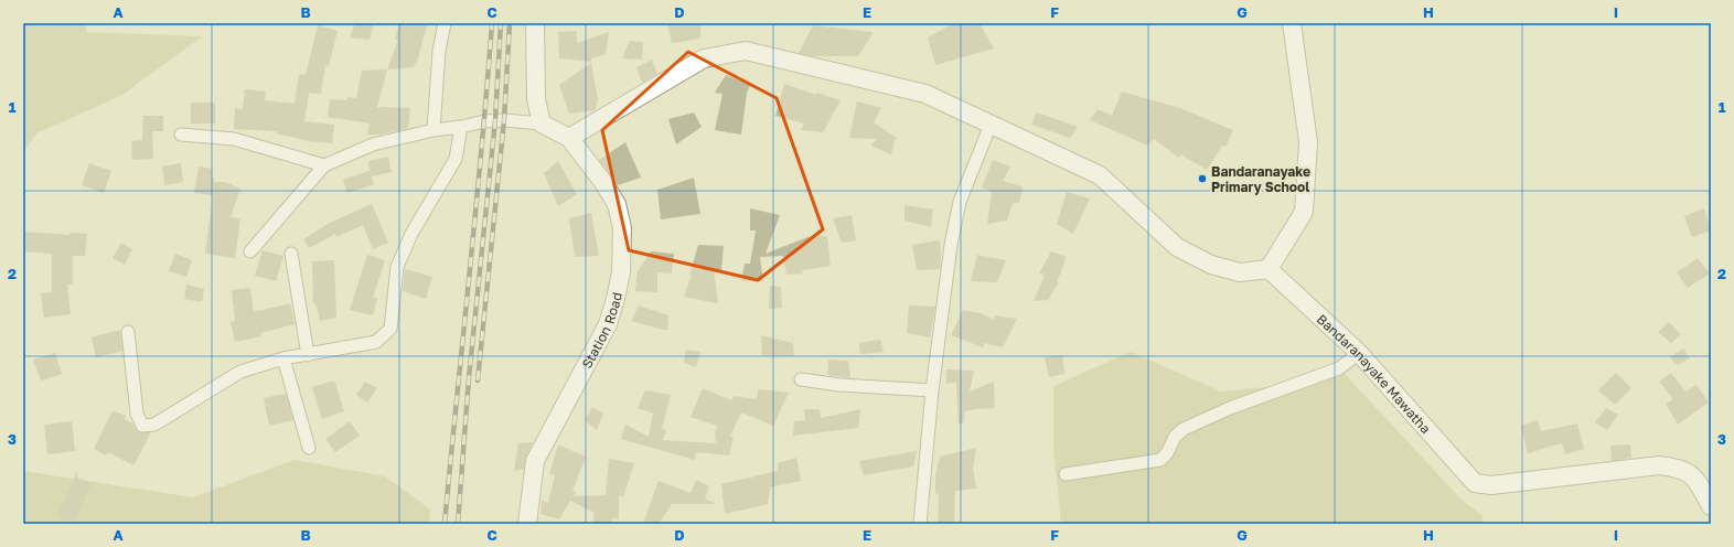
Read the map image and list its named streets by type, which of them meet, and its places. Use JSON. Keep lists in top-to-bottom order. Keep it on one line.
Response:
{"streets":{"street":["Station Road","Bandaranayake Mawatha"]},"places":["Bandaranayake Primary School"],"grid":{"columns":["A","B","C","D","E","F","G","H","I"],"rows":["1","2","3"]}}
